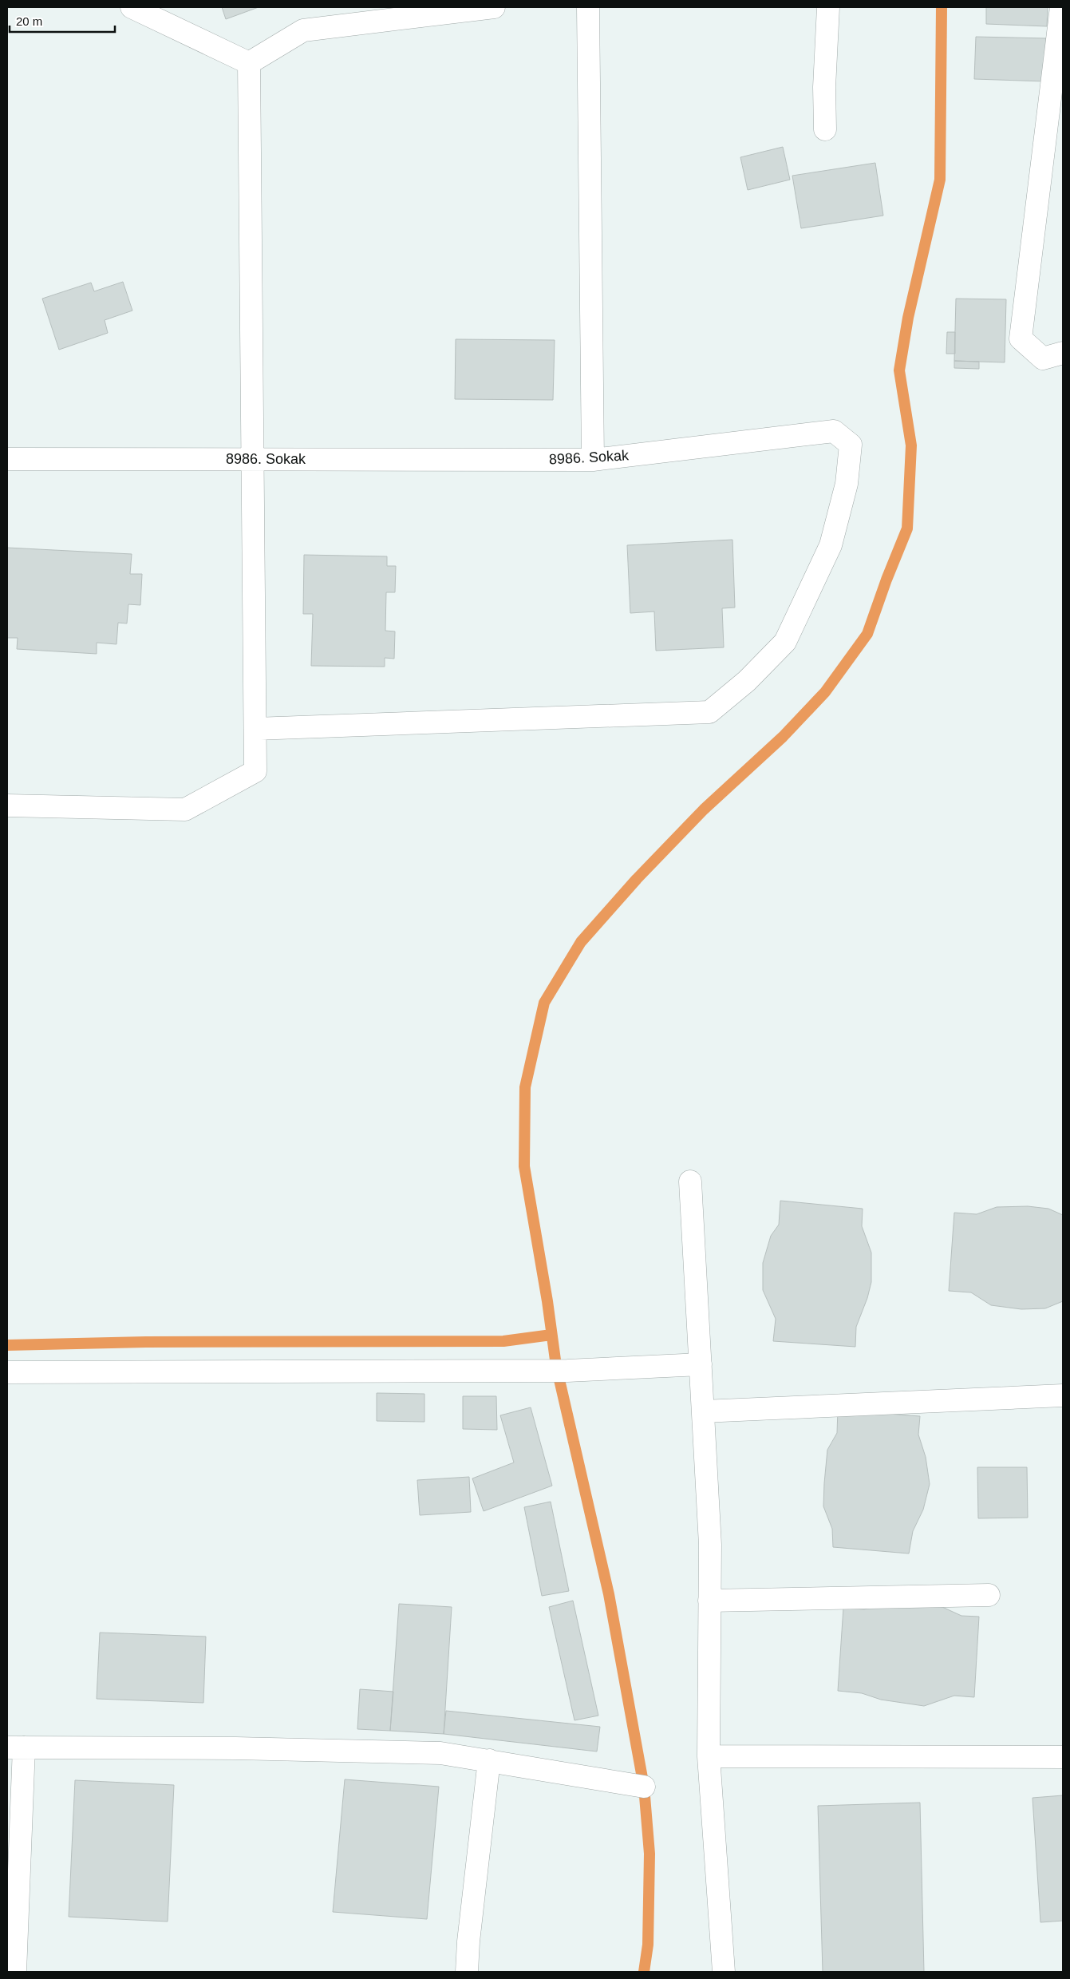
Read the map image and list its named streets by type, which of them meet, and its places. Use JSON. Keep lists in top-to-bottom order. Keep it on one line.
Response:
{"streets":{"street":["8986. Sokak"]},"scale_bar":"20 m"}
